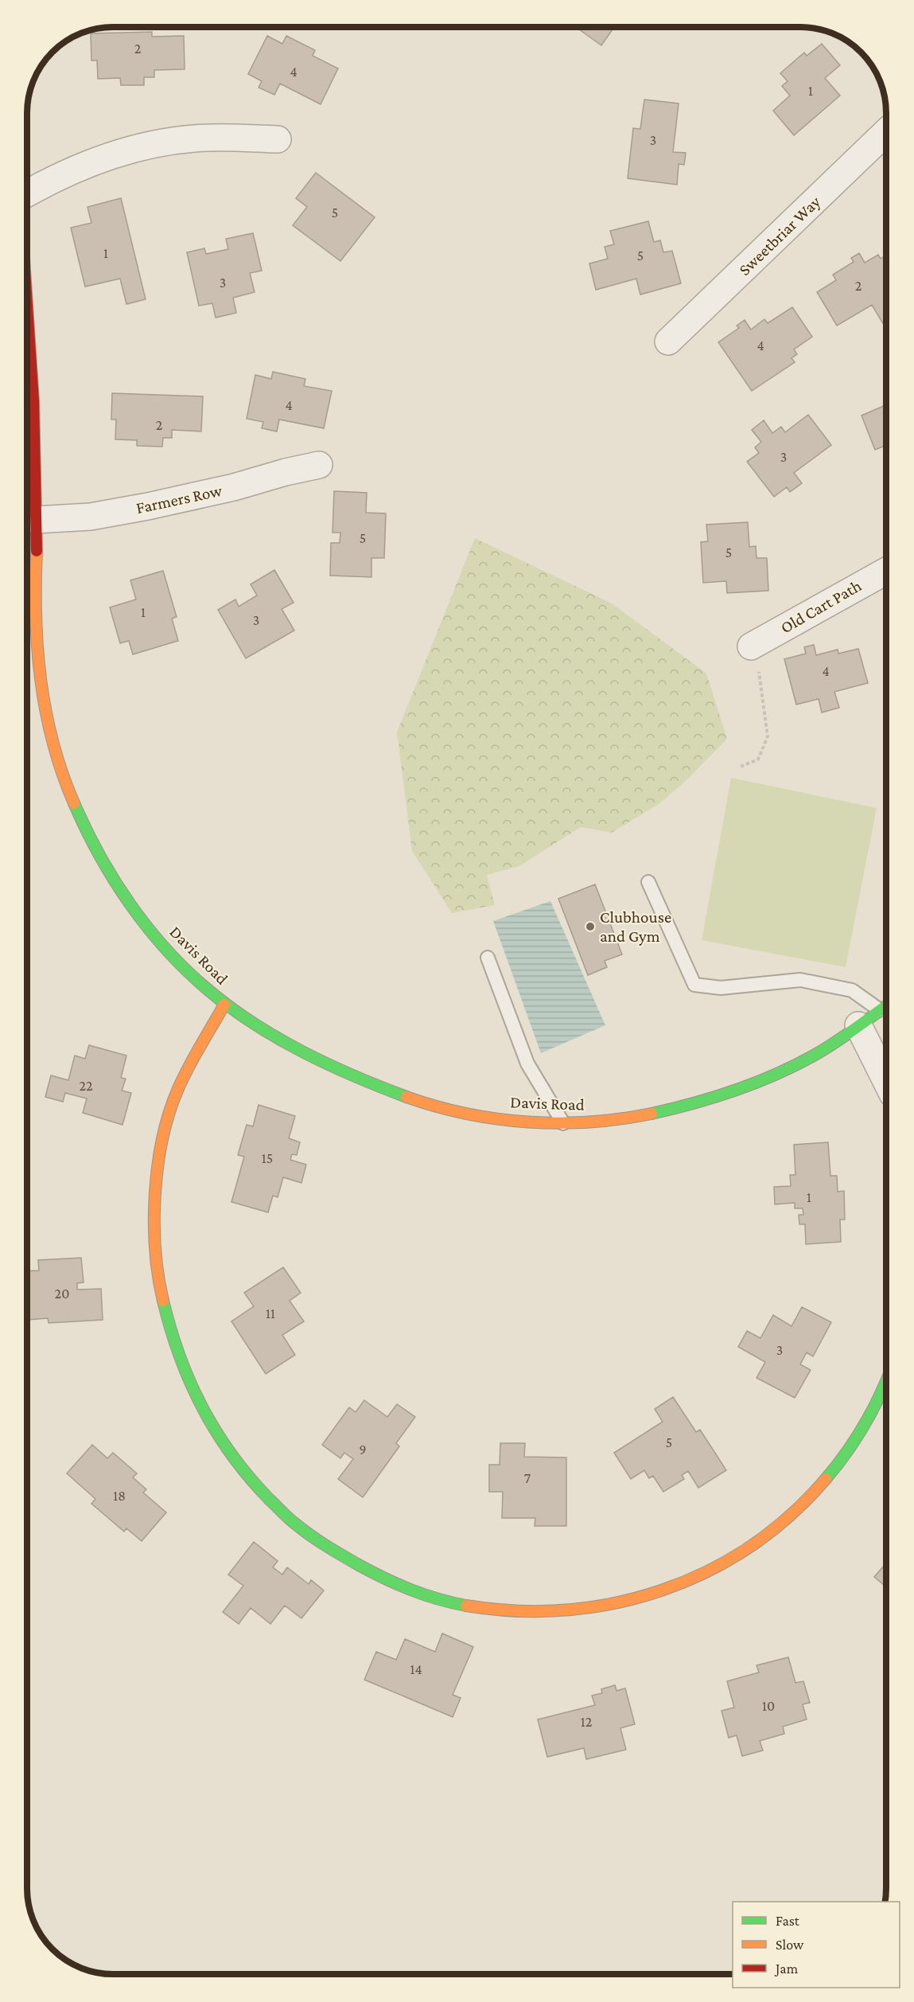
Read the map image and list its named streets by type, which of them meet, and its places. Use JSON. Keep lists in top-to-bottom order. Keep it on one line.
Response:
{"streets":{"street":["Sweetbriar Way","Farmers Row","Old Cart Path","Davis Road"]},"crossings":[["Farmers Row","Davis Road"]],"places":["Clubhouse and Gym"],"house_numbers":["2","4","1","3","5","1","5","3","2","4","4","2","3","5","5","1","3","4","22","15","1","20","11","3","5","9","7","18","14","10","12"],"legend":["Fast","Slow","Jam"]}
